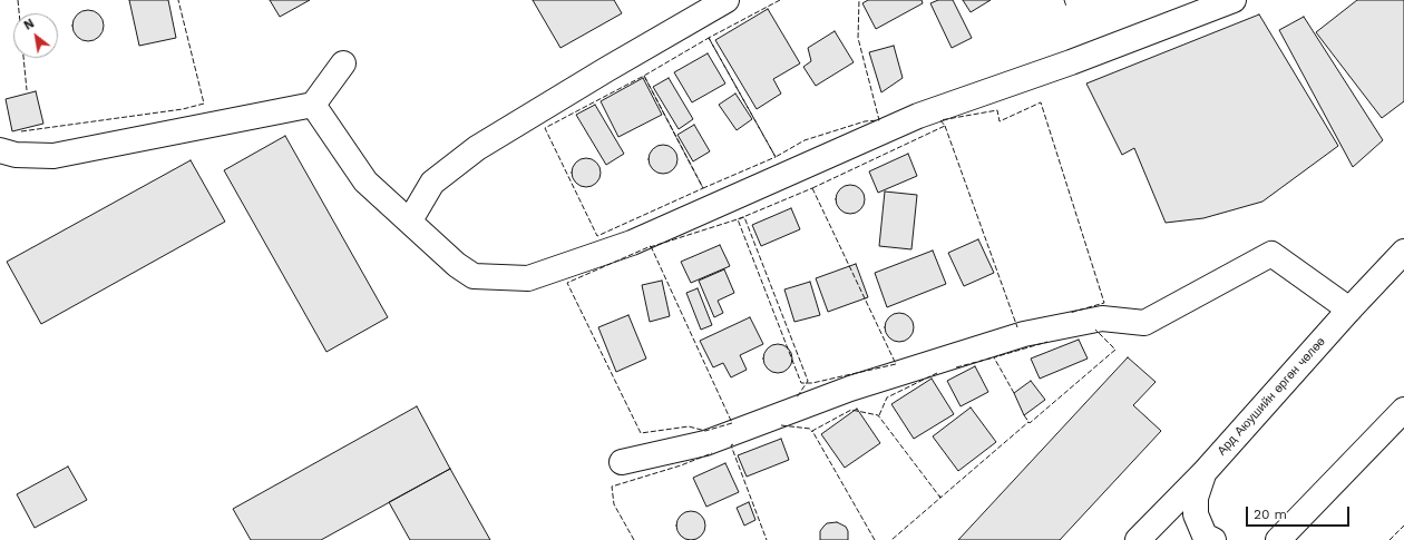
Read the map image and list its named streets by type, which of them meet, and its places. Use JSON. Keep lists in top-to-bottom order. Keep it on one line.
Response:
{"streets":{"street":["Ард Аюушийн өргөн чөлөө"]},"scale_bar":"20 m","north":"top left"}
